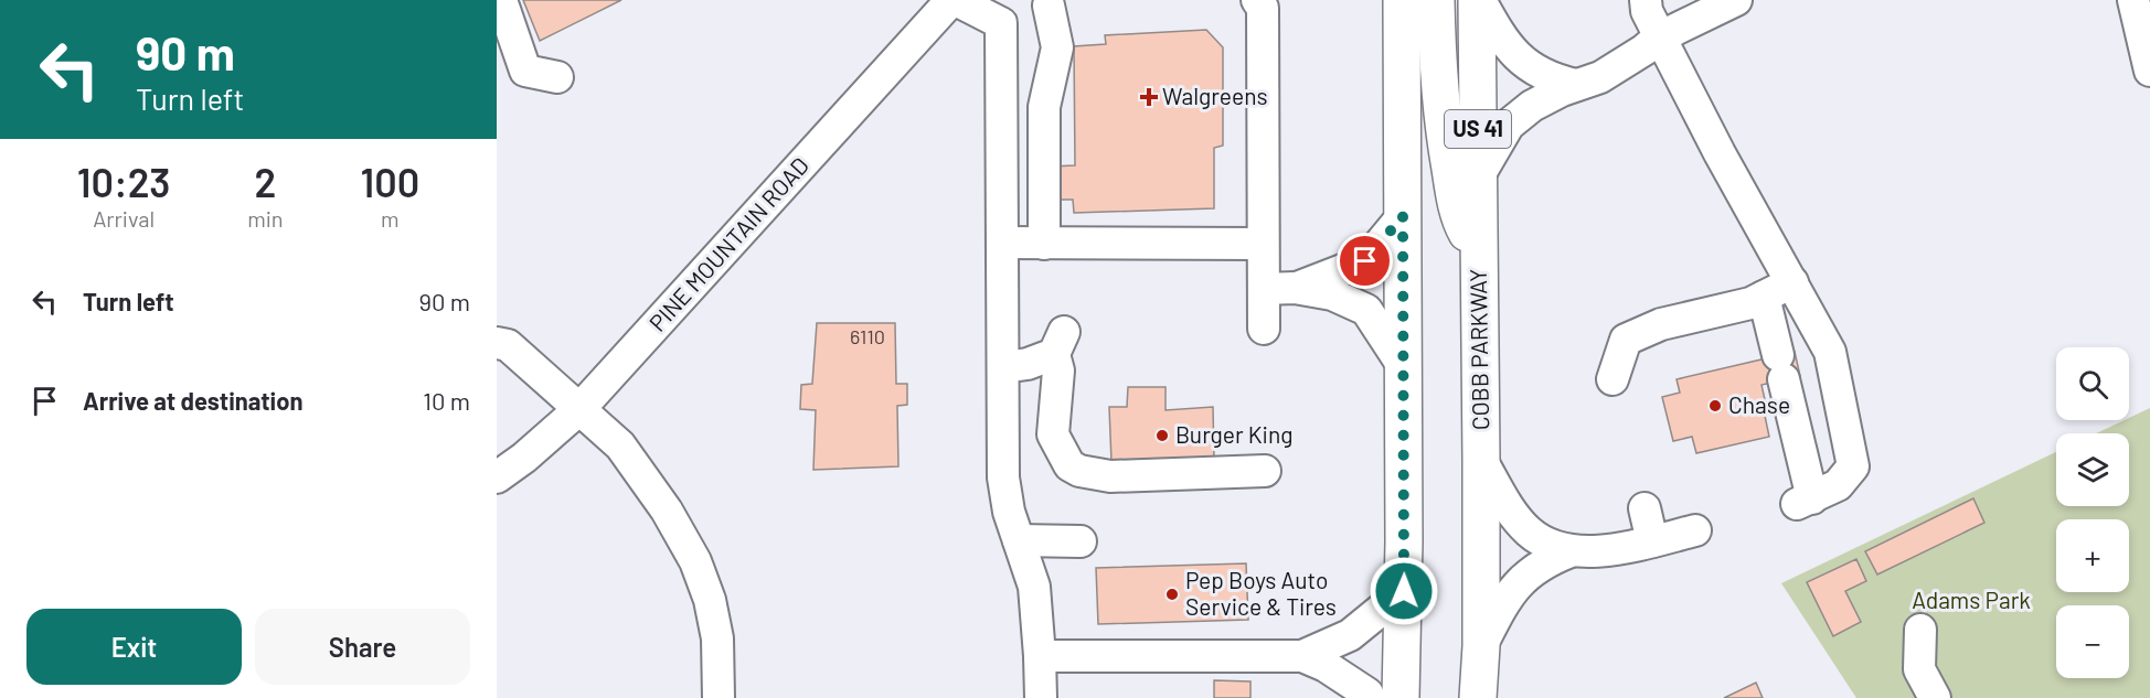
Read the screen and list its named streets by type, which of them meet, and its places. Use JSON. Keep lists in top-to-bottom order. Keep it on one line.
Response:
{"streets":{"main road":["US 41","COBB PARKWAY"],"street":["PINE MOUNTAIN ROAD"]},"parks":["Adams Park"],"places":{"health":["Walgreens"],"other":["Chase","Burger King","Pep Boys Auto Service & Tires"]},"house_numbers":["6110"],"page":{"turn":["90 m","Turn left"],"eta":["10:23","Arrival","2","min","100","m"],"list":[{"name":"Turn left","value":"90 m"},{"name":"Arrive at destination","value":"10 m"}],"map_buttons":["+","−"],"buttons":["Exit","Share"]}}
